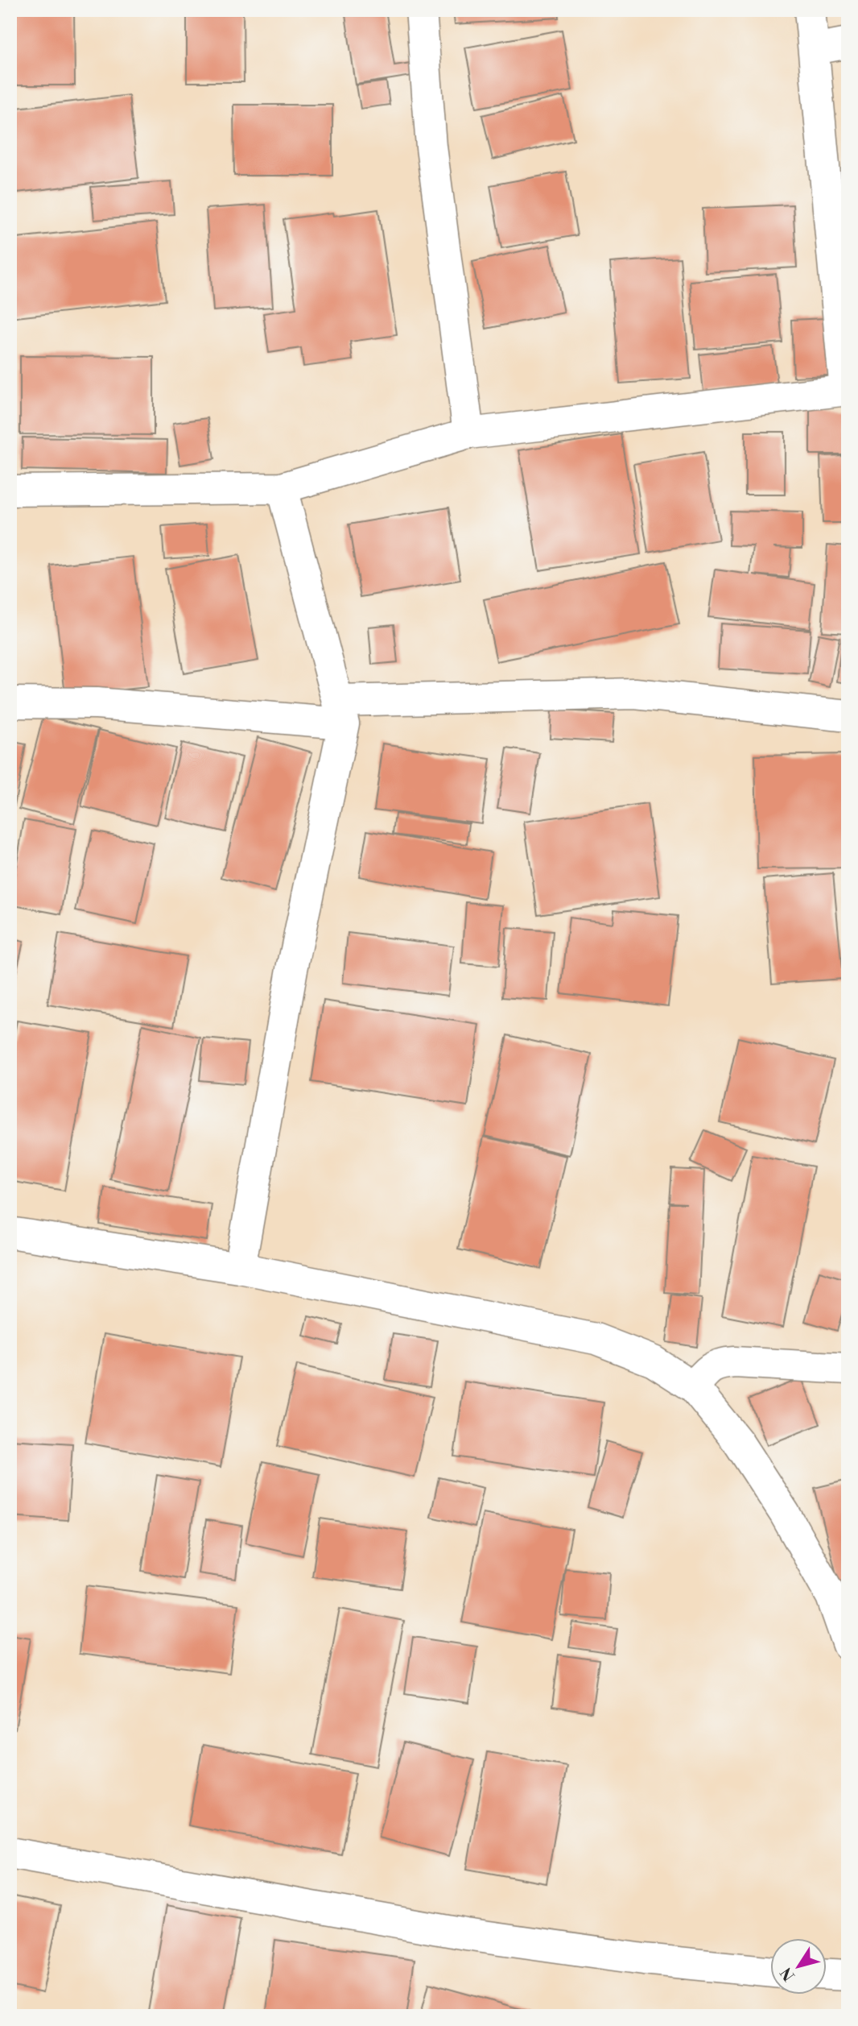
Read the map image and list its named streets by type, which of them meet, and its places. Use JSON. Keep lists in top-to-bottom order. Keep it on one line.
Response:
{"north":"bottom left"}
